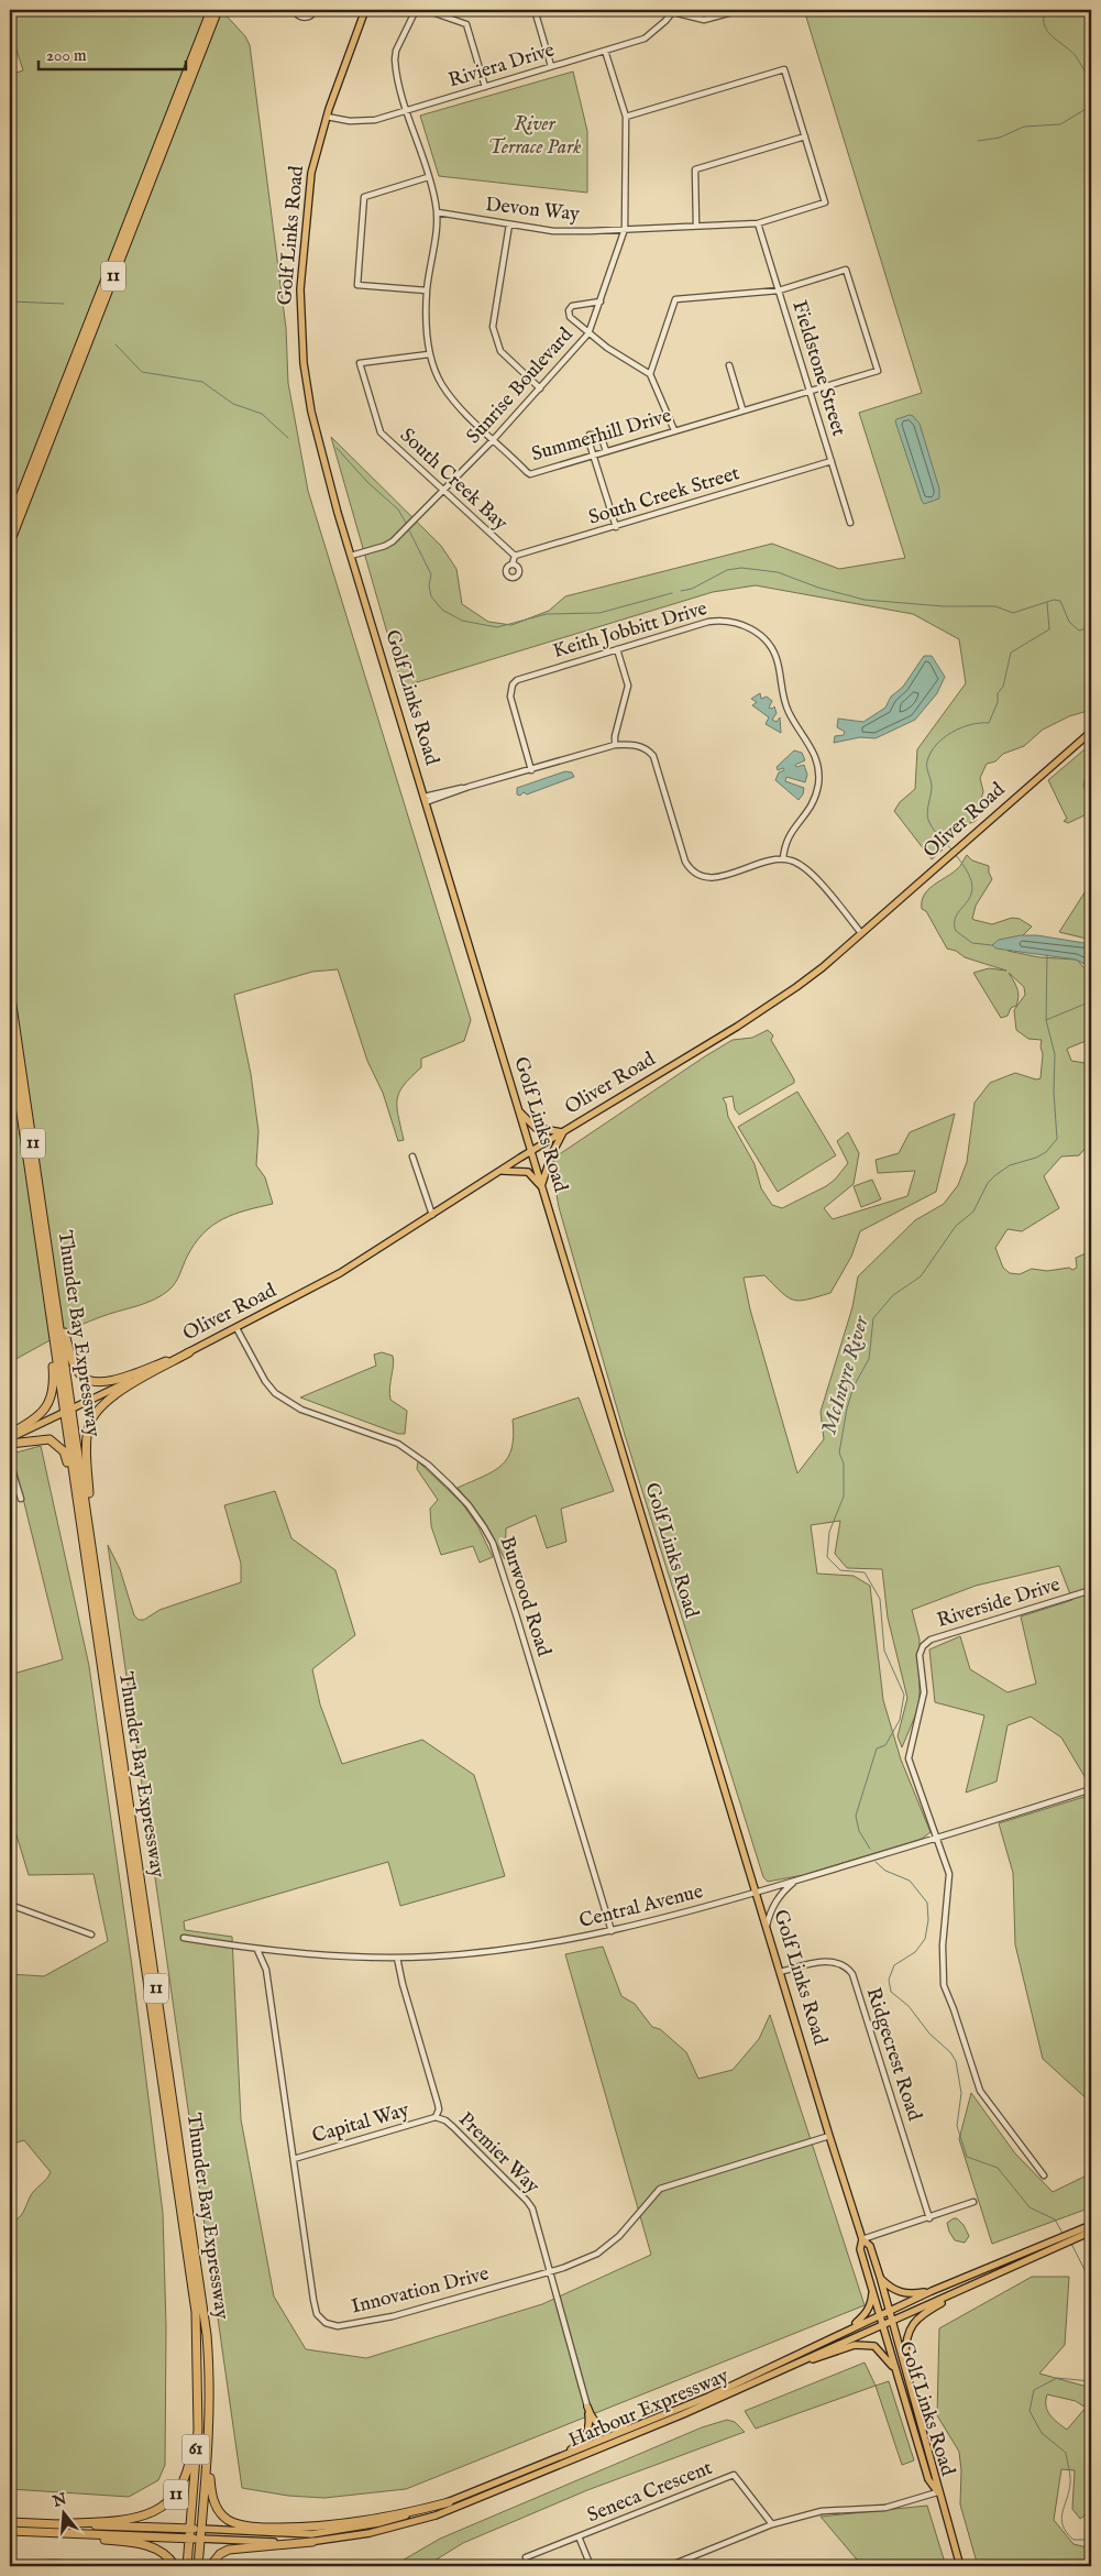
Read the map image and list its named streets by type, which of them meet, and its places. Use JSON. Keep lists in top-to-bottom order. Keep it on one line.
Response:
{"streets":{"highway":["11","Thunder Bay Expressway","61"],"main road":["Golf Links Road","Oliver Road","Harbour Expressway"],"street":["Riviera Drive","Devon Way","Fieldstone Street","Sunrise Boulevard","Summerhill Drive","South Creek Bay","South Creek Street","Keith Jobbitt Drive","Burwood Road","Riverside Drive","Central Avenue","Ridgecrest Road","Capital Way","Premier Way","Innovation Drive","Seneca Crescent"]},"crossings":[["Riviera Drive","Golf Links Road"],["Riviera Drive","Sunrise Boulevard"],["Riviera Drive","Summerhill Drive"],["Devon Way","Fieldstone Street"],["Devon Way","Sunrise Boulevard"],["Devon Way","Summerhill Drive"],["Golf Links Road","Sunrise Boulevard"],["Golf Links Road","Oliver Road"],["Golf Links Road","Central Avenue"],["Golf Links Road","Ridgecrest Road"],["Golf Links Road","Innovation Drive"],["Golf Links Road","Harbour Expressway"],["11","Thunder Bay Expressway"],["11","Harbour Expressway"],["Fieldstone Street","Summerhill Drive"],["Fieldstone Street","South Creek Street"],["Sunrise Boulevard","Summerhill Drive"],["Sunrise Boulevard","South Creek Bay"],["Summerhill Drive","South Creek Bay"],["South Creek Bay","South Creek Street"],["Oliver Road","Thunder Bay Expressway"],["Oliver Road","Burwood Road"],["Thunder Bay Expressway","Harbour Expressway"],["Burwood Road","Central Avenue"],["Riverside Drive","Central Avenue"],["Central Avenue","Premier Way"],["Central Avenue","Innovation Drive"],["Capital Way","Premier Way"],["Capital Way","Innovation Drive"],["Premier Way","Innovation Drive"]],"water":["McIntyre River"],"parks":["River Terrace Park"],"scale_bar":"200 m","north":"top"}
